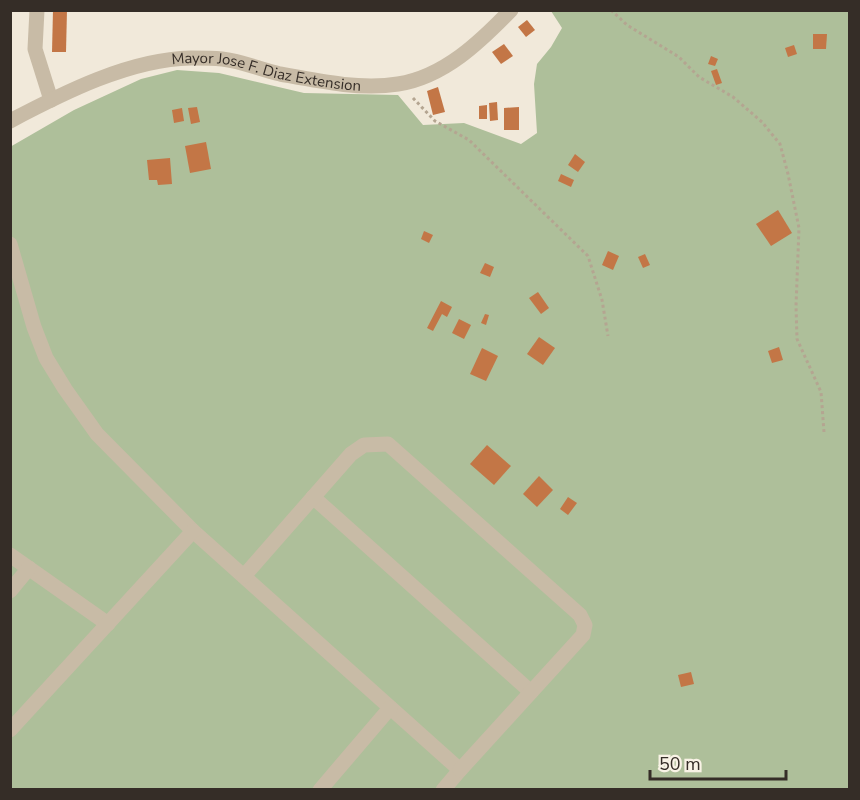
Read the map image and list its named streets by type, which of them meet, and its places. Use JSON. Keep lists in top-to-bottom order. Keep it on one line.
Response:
{"streets":{"street":["Mayor Jose F. Diaz Extension"]},"scale_bar":"50 m"}
